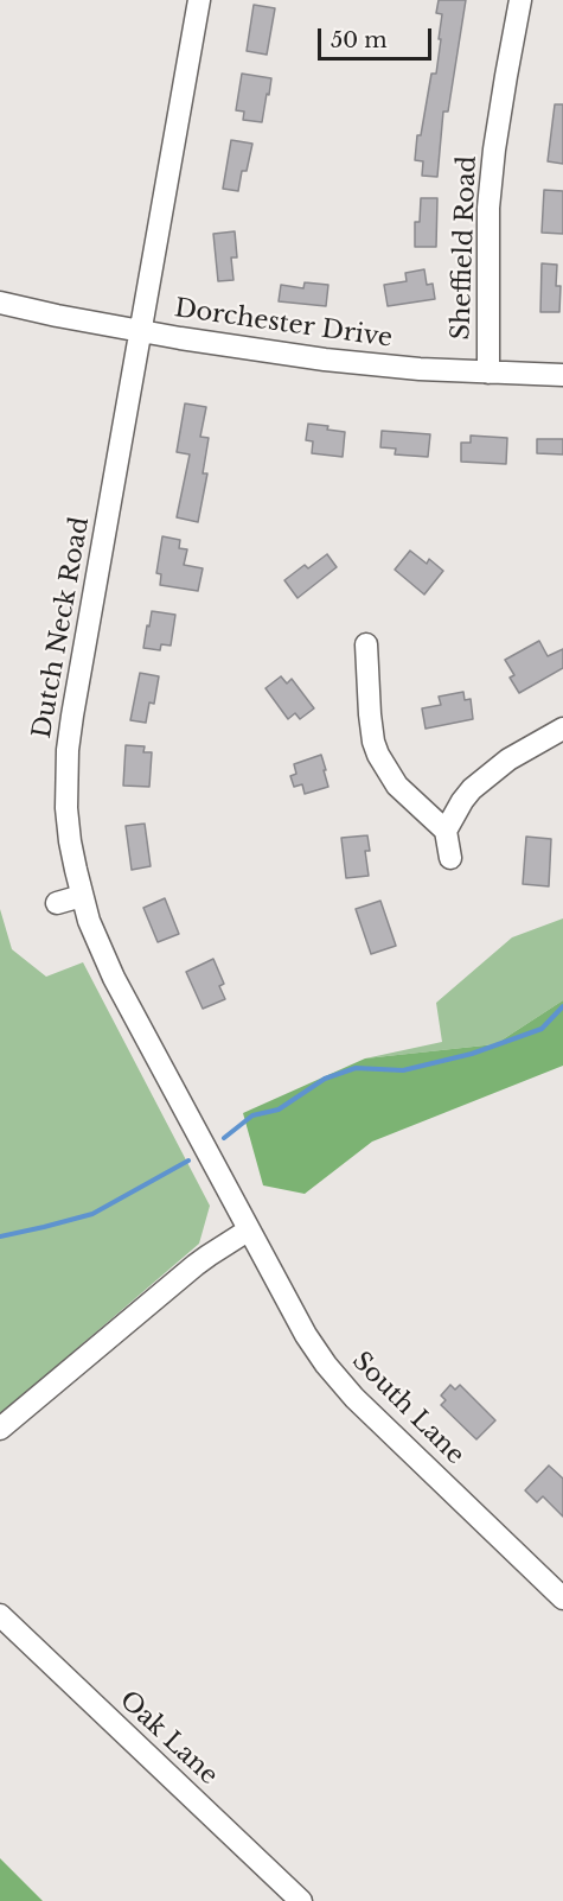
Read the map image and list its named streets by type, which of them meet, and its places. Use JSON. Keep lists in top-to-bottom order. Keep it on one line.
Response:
{"streets":{"street":["Sheffield Road","Dorchester Drive","Dutch Neck Road","South Lane","Oak Lane"]},"crossings":[["Sheffield Road","Dorchester Drive"],["Dorchester Drive","Dutch Neck Road"],["Dutch Neck Road","South Lane"]],"scale_bar":"50 m"}
